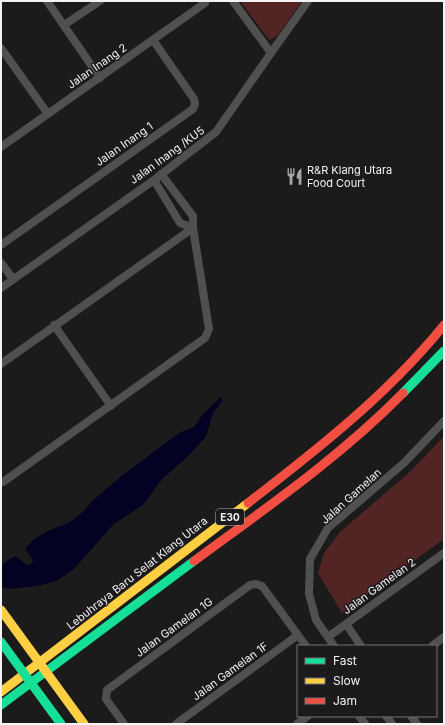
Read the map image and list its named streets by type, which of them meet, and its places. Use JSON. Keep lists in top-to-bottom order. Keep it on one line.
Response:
{"streets":{"main road":["E30","Lebuhraya Baru Selat Klang Utara"],"street":["Jalan Inang 2","Jalan Inang 1","Jalan Inang /KU5","Jalan Gamelan","Jalan Gamelan 2","Jalan Gamelan 1G","Jalan Gamelan 1F"]},"crossings":[["Jalan Inang 2","Jalan Inang 1"],["Jalan Gamelan","Jalan Gamelan 2"],["Jalan Gamelan 1G","Jalan Gamelan 1F"]],"places":{"restaurant":["R&R Klang Utara Food Court"]},"legend":["Fast","Slow","Jam"]}
